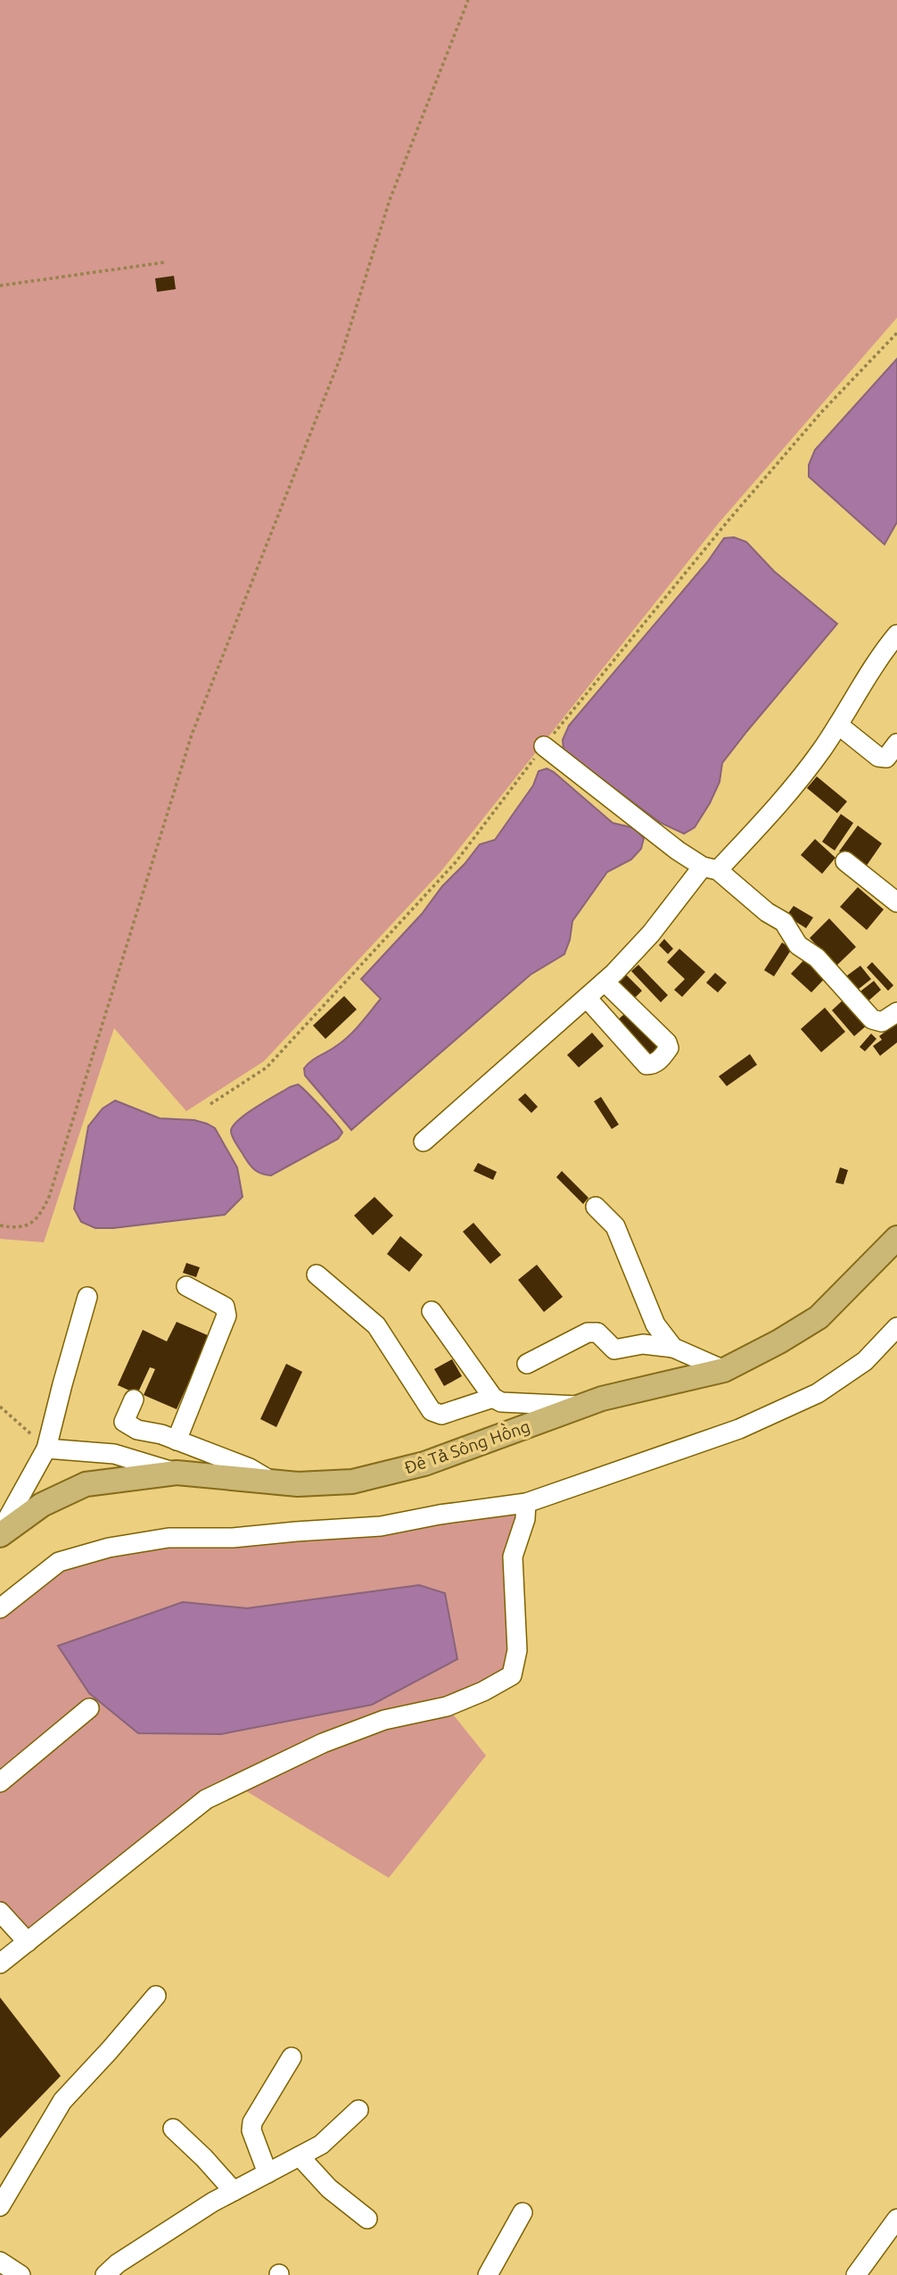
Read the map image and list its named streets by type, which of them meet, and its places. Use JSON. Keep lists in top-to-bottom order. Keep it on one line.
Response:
{"streets":{"main road":["Đê Tả Sông Hồng"]}}
